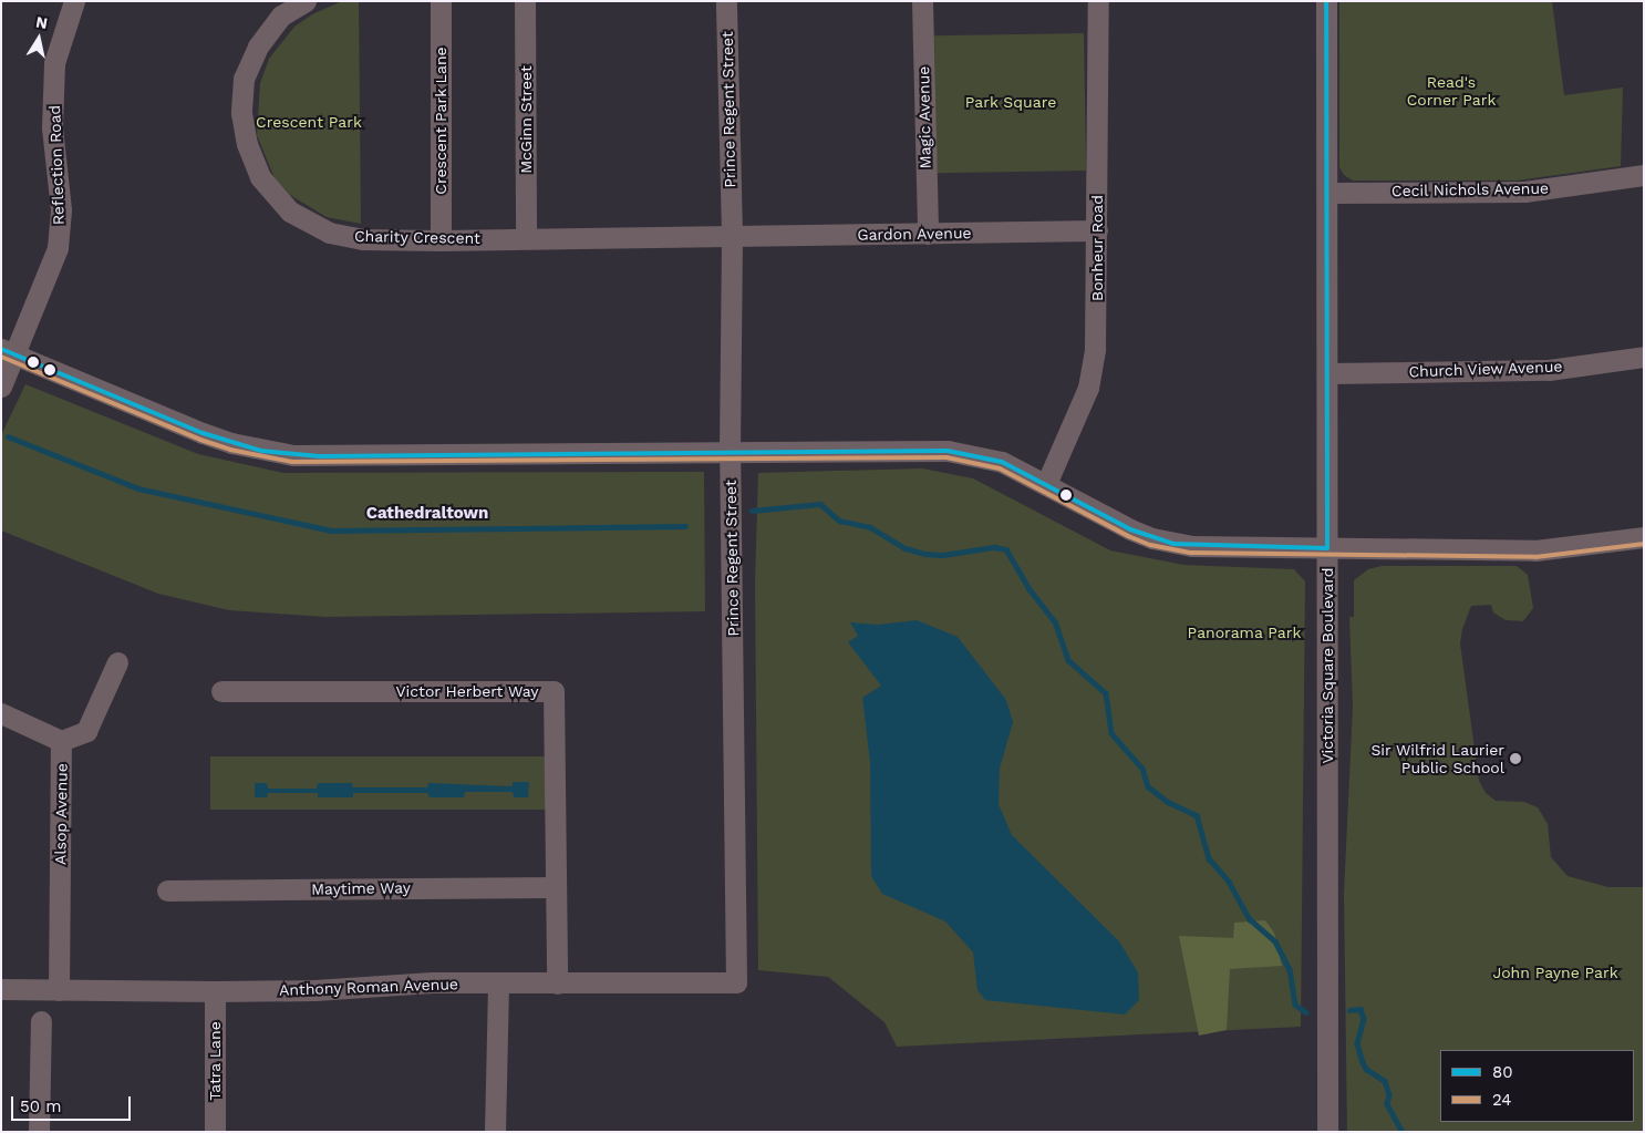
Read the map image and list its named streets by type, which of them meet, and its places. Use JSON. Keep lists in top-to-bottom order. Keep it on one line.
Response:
{"streets":{"street":["Prince Regent Street","Magic Avenue","McGinn Street","Crescent Park Lane","Reflection Road","Cecil Nichols Avenue","Gardon Avenue","Charity Crescent","Bonheur Road","Church View Avenue","Victoria Square Boulevard","Victor Herbert Way","Alsop Avenue","Maytime Way","Anthony Roman Avenue","Tatra Lane"]},"crossings":[["Prince Regent Street","Gardon Avenue"],["Prince Regent Street","Charity Crescent"],["Prince Regent Street","Anthony Roman Avenue"],["Magic Avenue","Gardon Avenue"],["McGinn Street","Charity Crescent"],["Crescent Park Lane","Charity Crescent"],["Cecil Nichols Avenue","Victoria Square Boulevard"],["Gardon Avenue","Charity Crescent"],["Gardon Avenue","Bonheur Road"],["Church View Avenue","Victoria Square Boulevard"],["Victor Herbert Way","Maytime Way"],["Victor Herbert Way","Anthony Roman Avenue"],["Alsop Avenue","Anthony Roman Avenue"],["Anthony Roman Avenue","Tatra Lane"]],"districts":["Cathedraltown"],"parks":["Read's Corner Park","Park Square","Crescent Park","Panorama Park","John Payne Park"],"places":["Sir Wilfrid Laurier Public School"],"lines":["transit line 80","transit line 24"],"legend":["80","24"],"scale_bar":"50 m","north":"top"}
